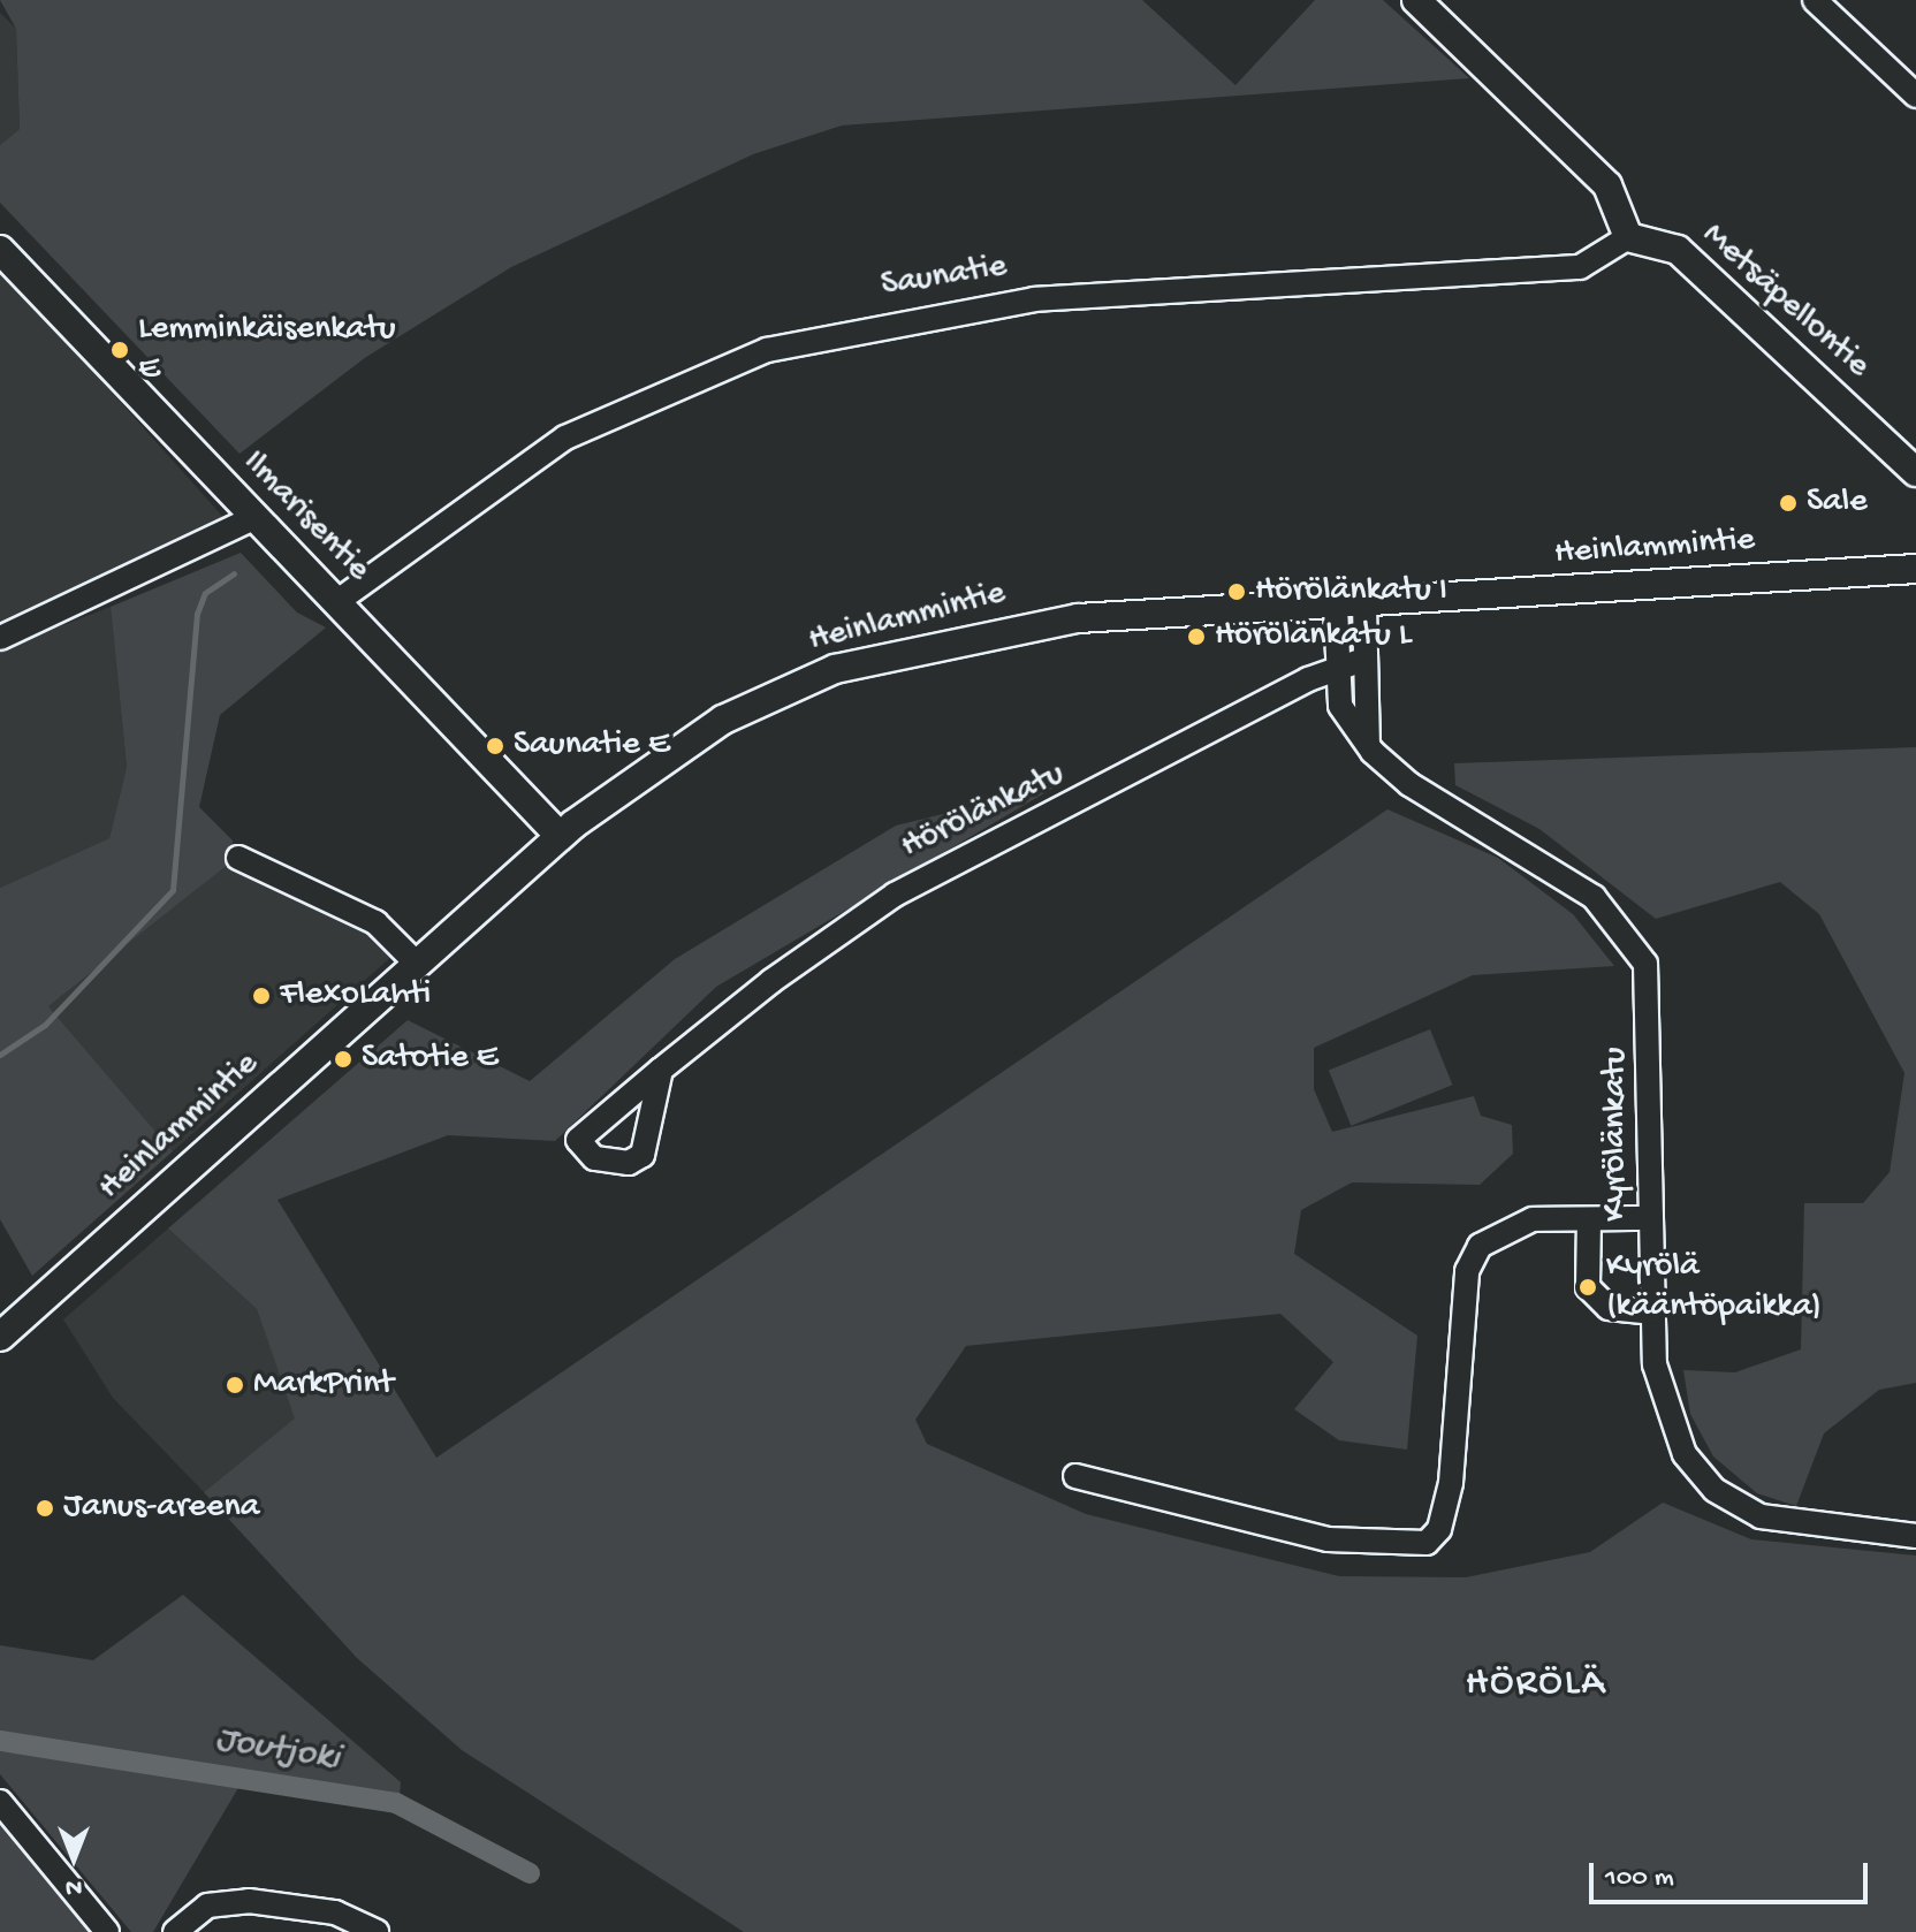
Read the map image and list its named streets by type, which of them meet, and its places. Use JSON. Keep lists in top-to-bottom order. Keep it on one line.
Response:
{"streets":{"street":["Saunatie","Metsäpellontie","Ilmarisentie","Heinlammintie","Hörölänkatu","Kyrölänkatu"]},"crossings":[["Saunatie","Metsäpellontie"],["Saunatie","Ilmarisentie"],["Ilmarisentie","Heinlammintie"],["Heinlammintie","Kyrölänkatu"],["Hörölänkatu","Kyrölänkatu"]],"districts":["HÖRÖLÄ"],"water":["Joutjoki"],"places":["Lemminkäisenkatu E","Sale","Hörölänkatu I","Hörölänkatu L","Saunatie E","FlexoLahti","Satotie E","Kyrölä (kääntöpaikka)","MarkPrint","Janus-areena"],"scale_bar":"100 m","north":"bottom"}
